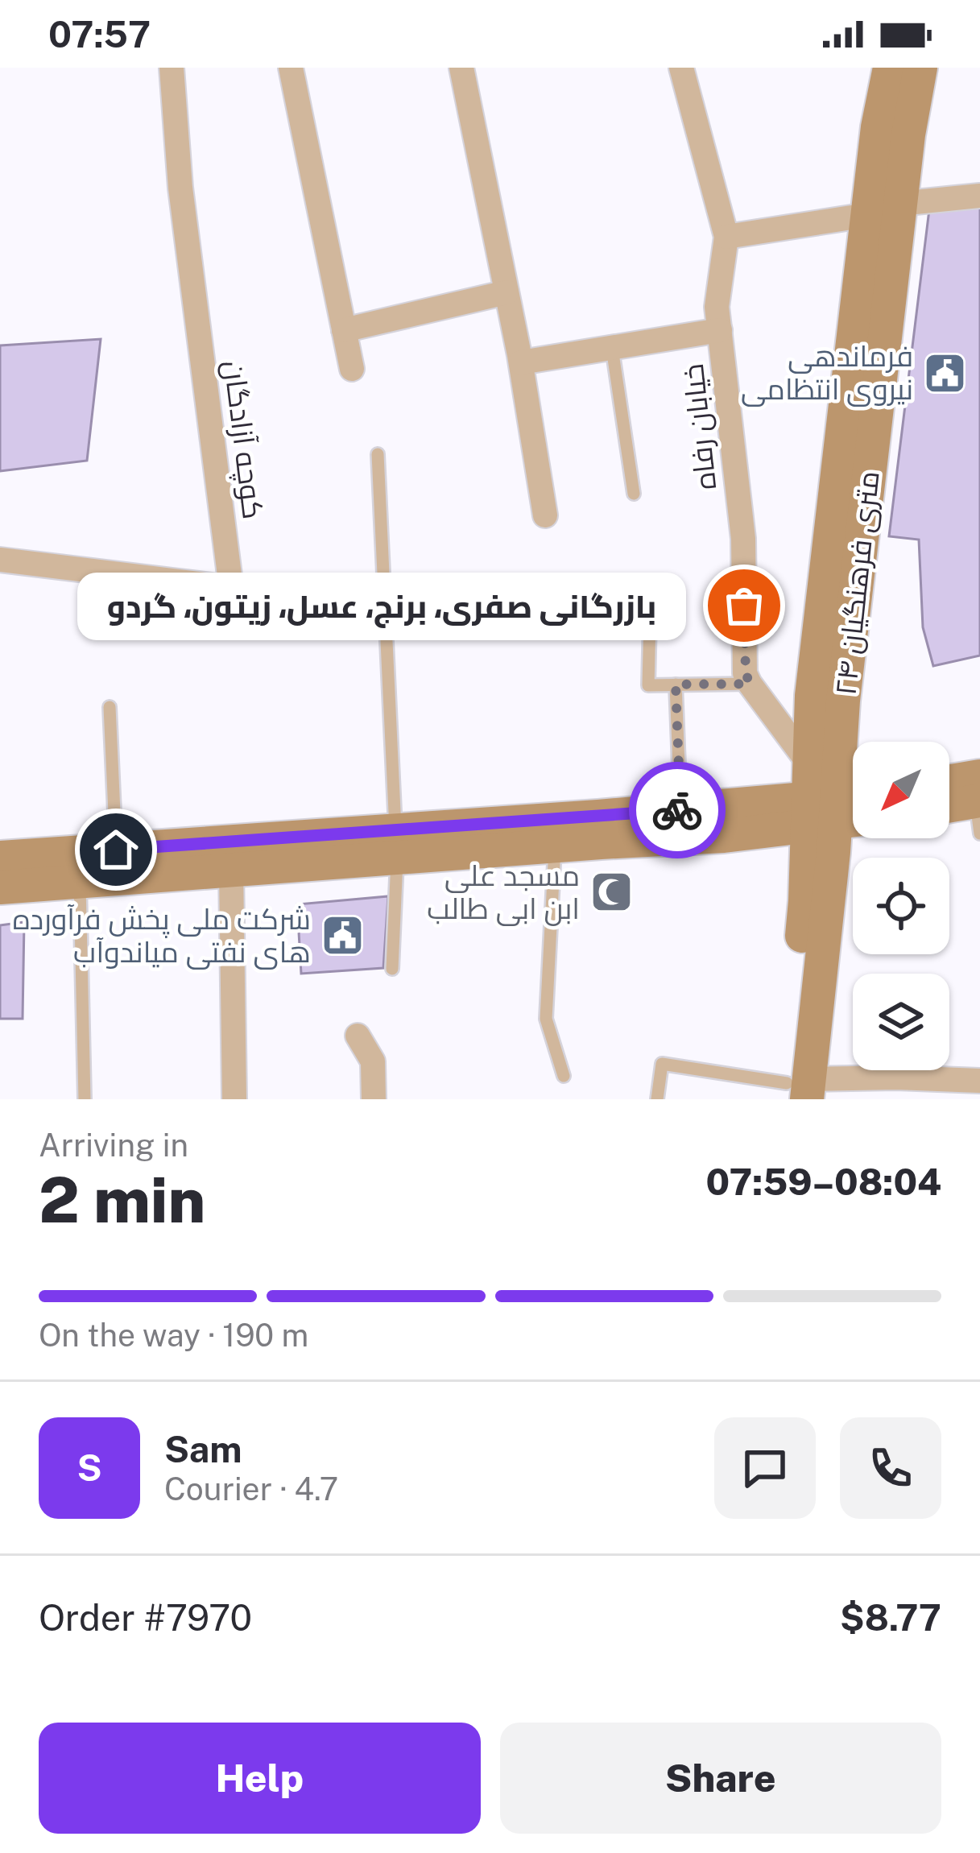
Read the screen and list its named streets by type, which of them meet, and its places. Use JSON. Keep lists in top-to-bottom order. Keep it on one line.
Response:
{"streets":{"main road":["۲۴ متری فرهنگیان"],"street":["خیابان رفاه","کوچه آزادگان"]},"places":{"public building":["فرماندهی نیروی انتظامی","شرکت ملی پخش فرآورده های نفتی میاندوآب"],"other":["بازرگانی صفری، برنج، عسل، زیتون، گردو"],"mosque":["مسجد علی ابن ابی طالب"]},"north":"bottom left","page":{"status":"07:57","bubble":"بازرگانی صفری، برنج، عسل، زیتون، گردو","heading":["2 min","Arriving in","07:59–08:04"],"panel":["Sam","Courier · 4.7","Order #7970","$8.77"],"bar":"On the way · 190 m","round":"S","buttons":["Help","Share"]}}
